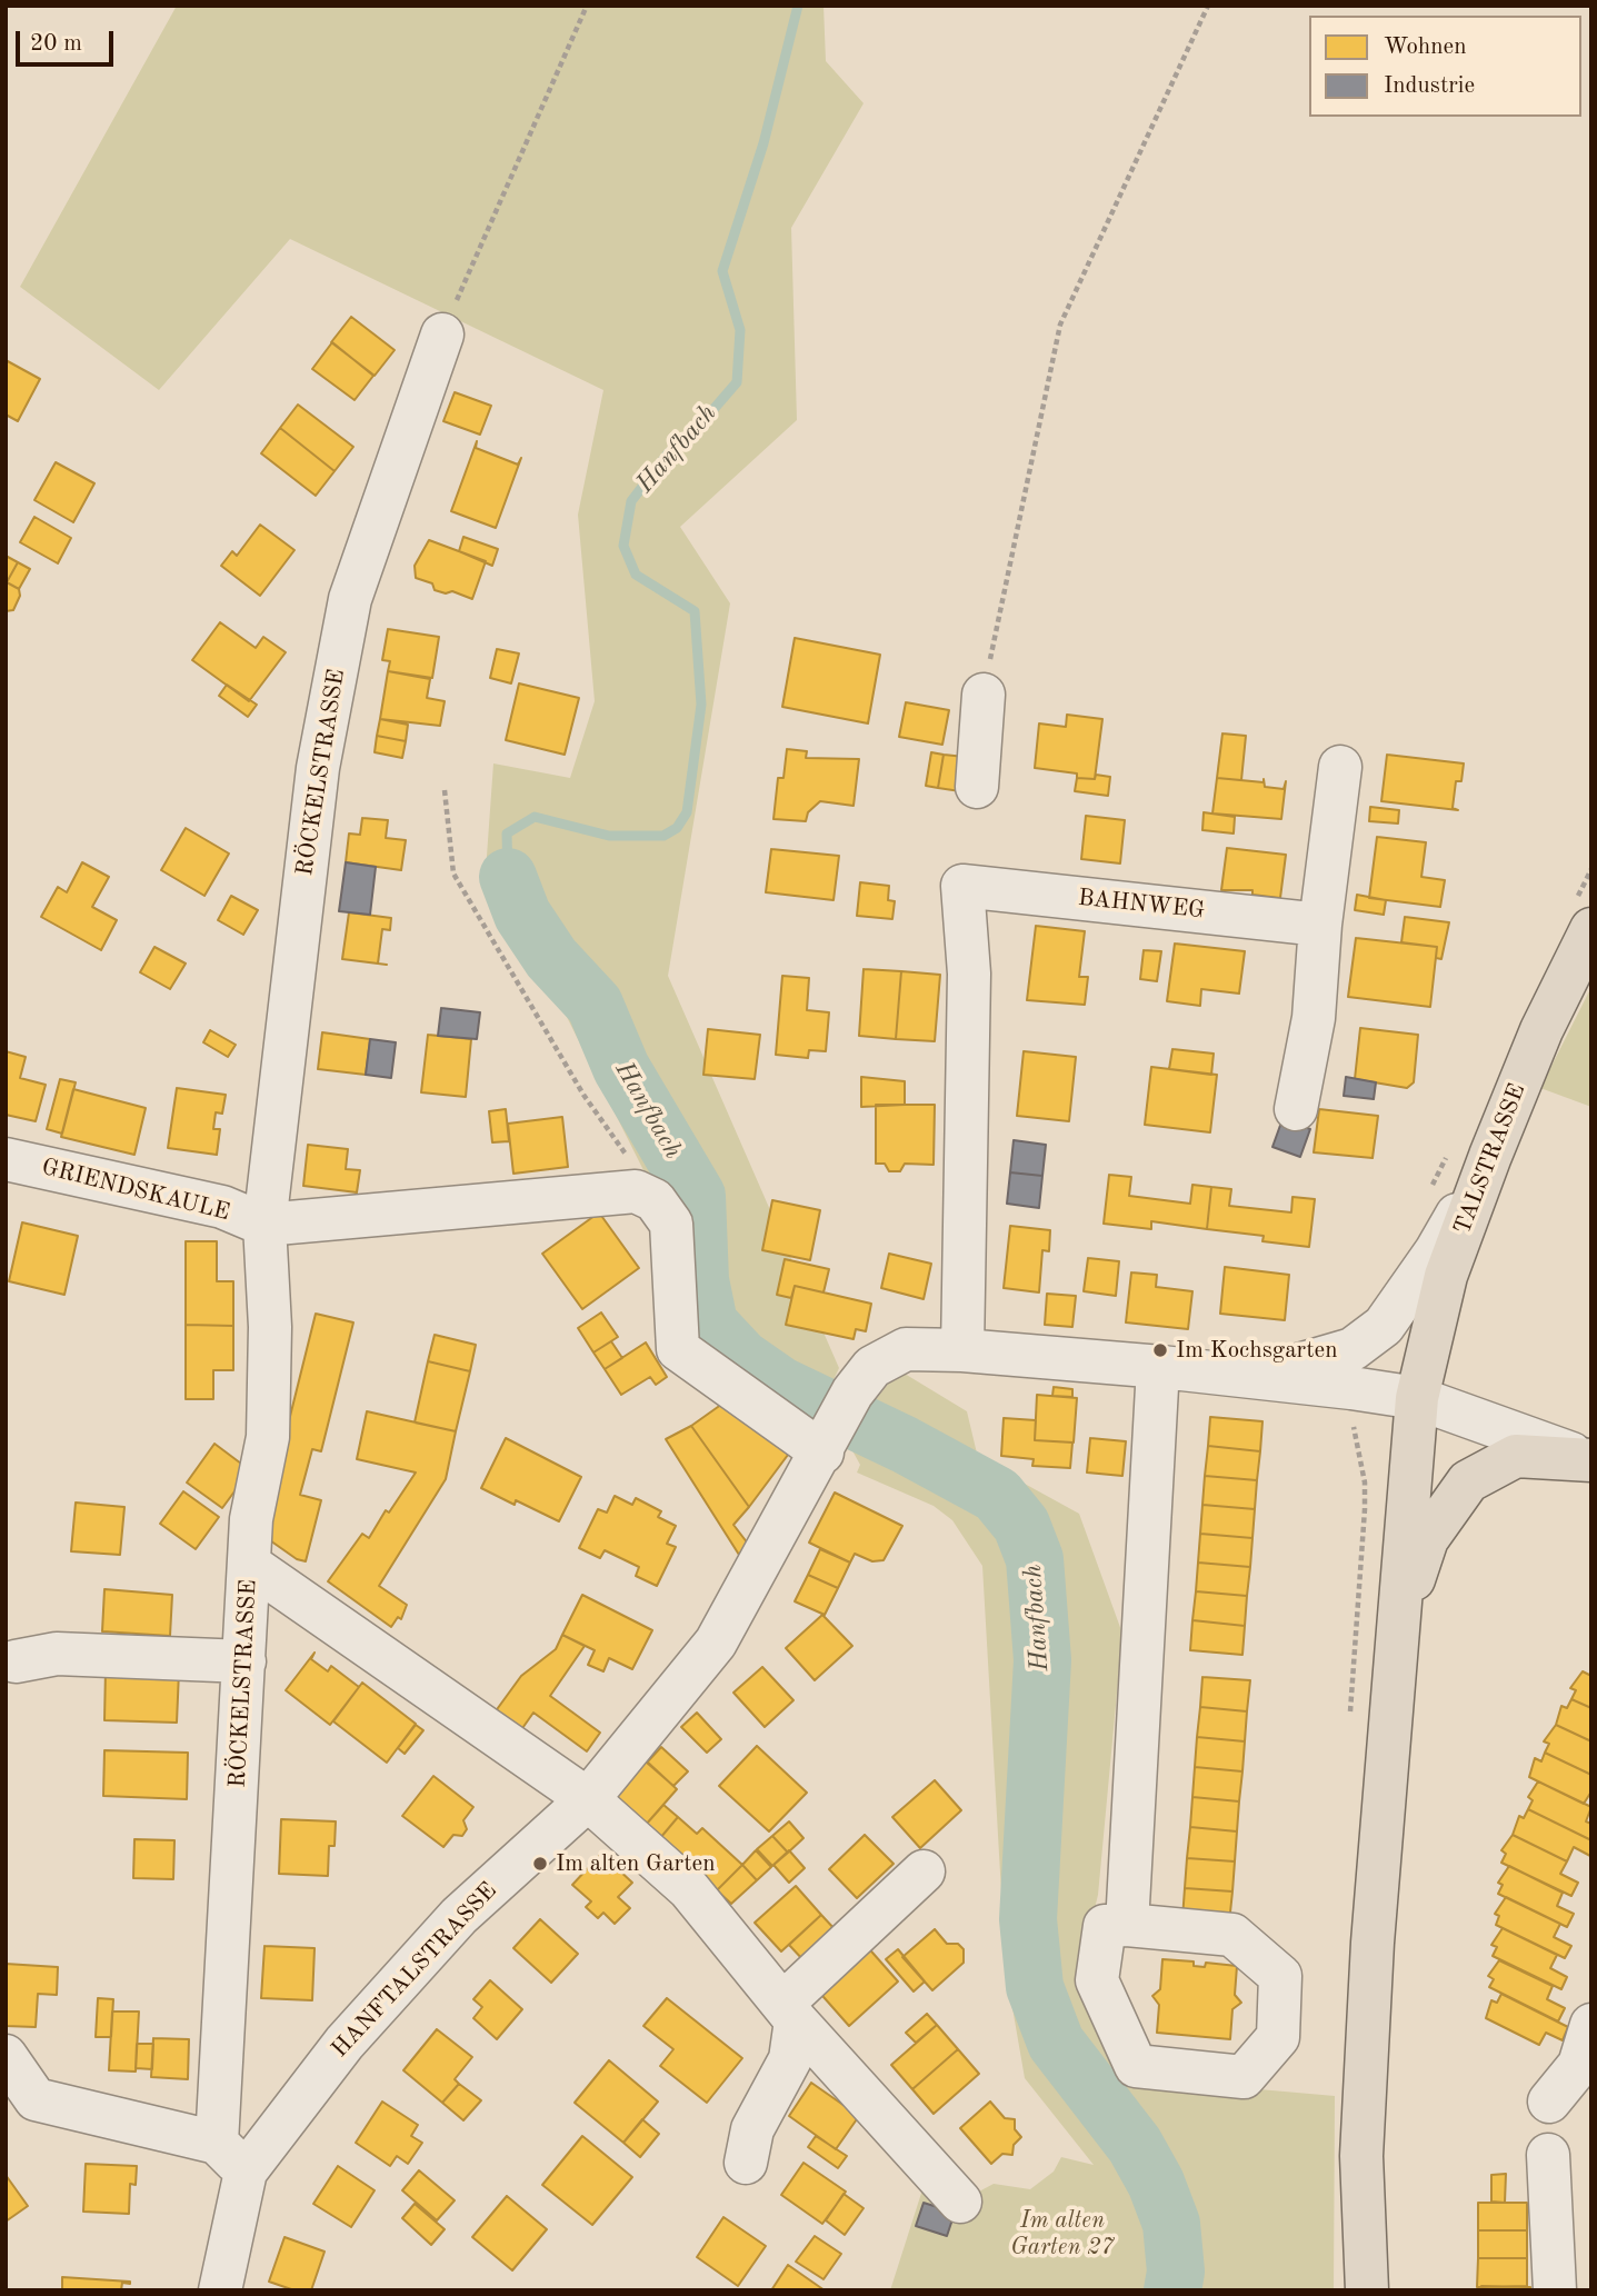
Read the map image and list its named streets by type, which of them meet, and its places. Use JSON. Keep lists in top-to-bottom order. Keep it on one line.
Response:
{"streets":{"main road":["TALSTRASSE"],"street":["RÖCKELSTRASSE","BAHNWEG","GRIENDSKAULE","HANFTALSTRASSE"]},"crossings":[["RÖCKELSTRASSE","GRIENDSKAULE"],["RÖCKELSTRASSE","HANFTALSTRASSE"],["BAHNWEG","HANFTALSTRASSE"],["TALSTRASSE","HANFTALSTRASSE"]],"water":["Hanfbach"],"parks":["Im alten Garten 27"],"places":["Im Kochsgarten","Im alten Garten"],"legend":["Wohnen","Industrie"],"scale_bar":"20 m"}
